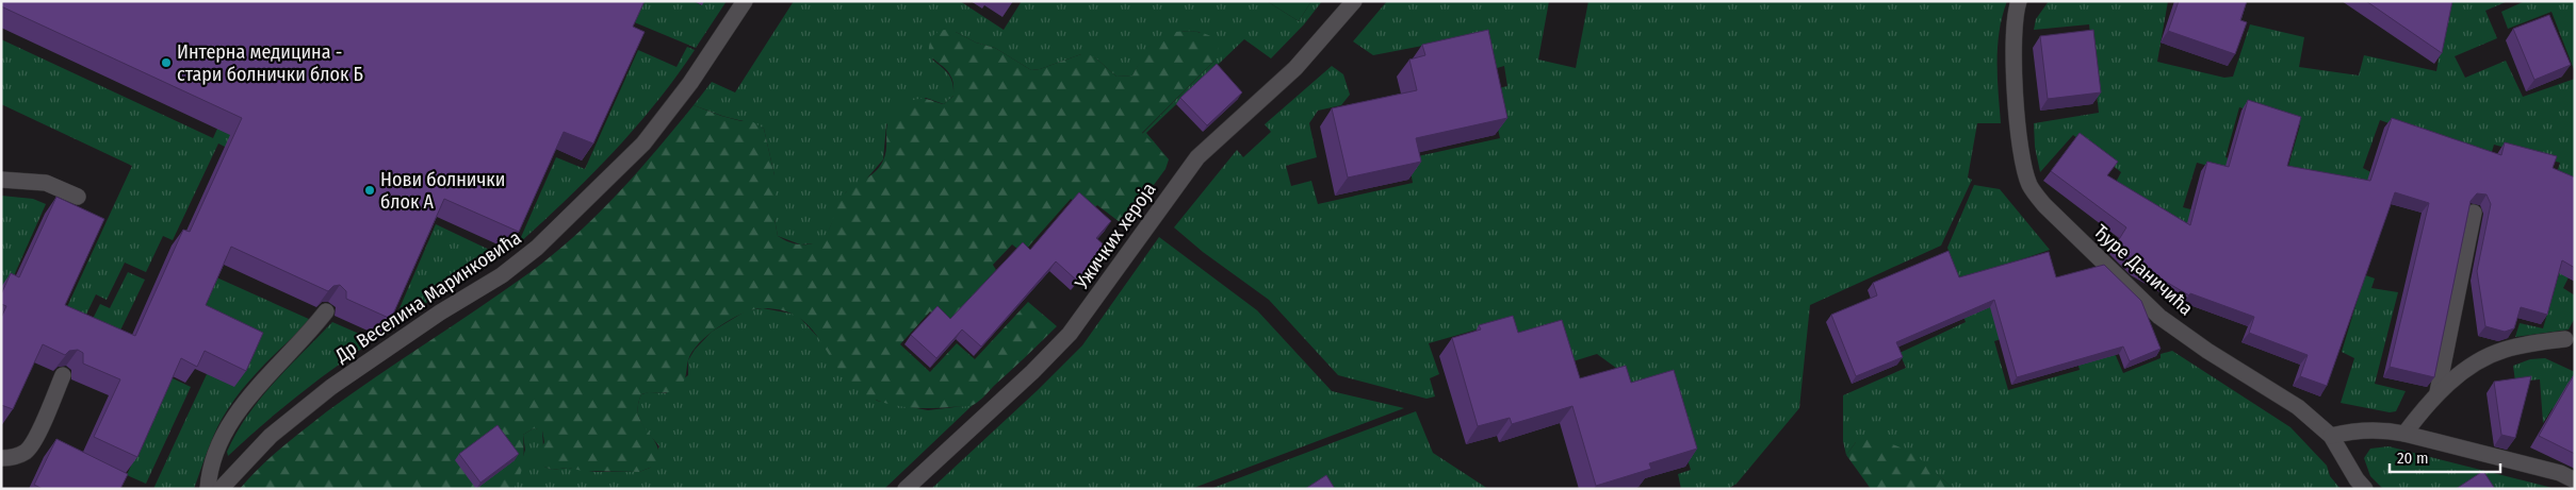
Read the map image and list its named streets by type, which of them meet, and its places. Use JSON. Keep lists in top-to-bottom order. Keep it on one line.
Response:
{"streets":{"street":["Ужичких хероја","Ђуре Даничића","Др Веселина Маринковића"]},"places":["Интерна медицина - стари болнички блок Б","Нови болнички блок А"],"scale_bar":"20 m"}
